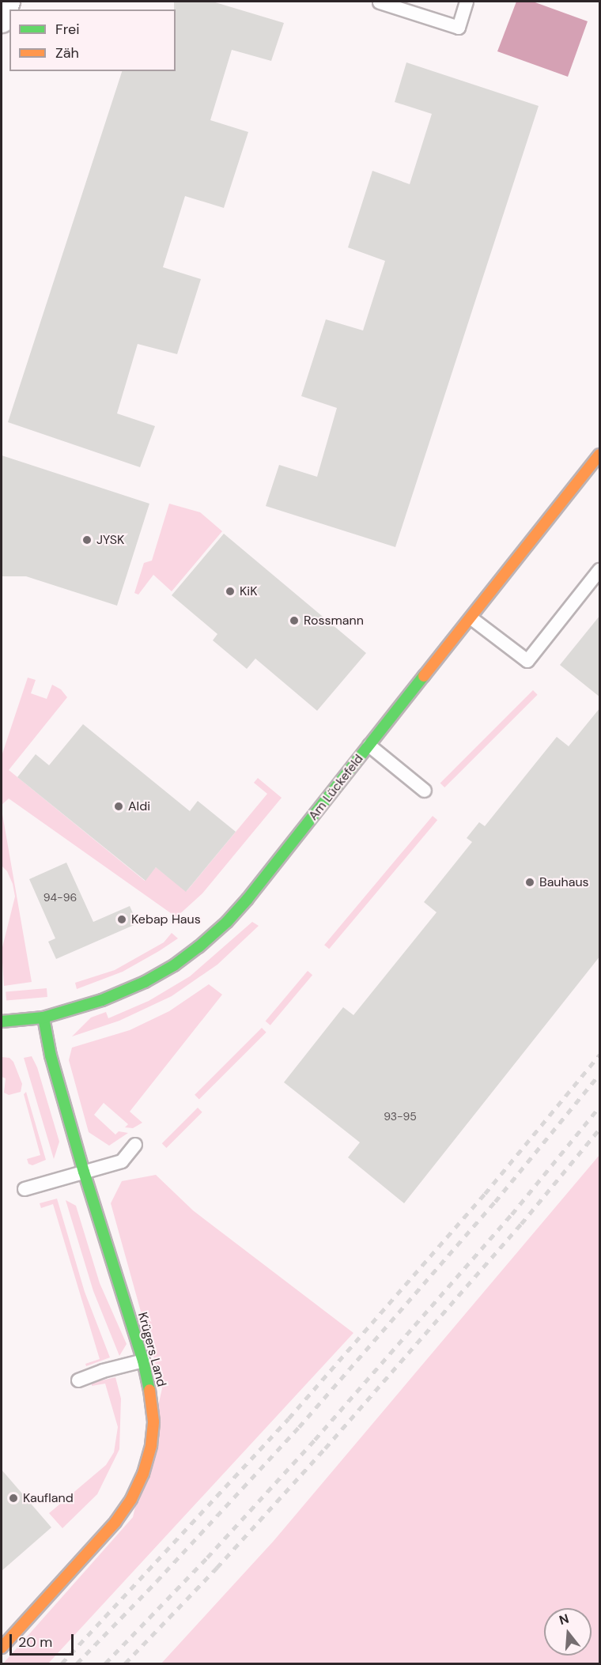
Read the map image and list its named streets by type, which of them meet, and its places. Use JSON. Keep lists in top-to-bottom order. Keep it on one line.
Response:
{"streets":{"street":["Am Lückefeld","Krügers Land"]},"crossings":[["Am Lückefeld","Krügers Land"]],"places":["JYSK","KiK","Rossmann","Aldi","Bauhaus","Kebap Haus","Kaufland"],"house_numbers":["94-96","93-95"],"legend":["Frei","Zäh"],"scale_bar":"20 m","north":"top"}
